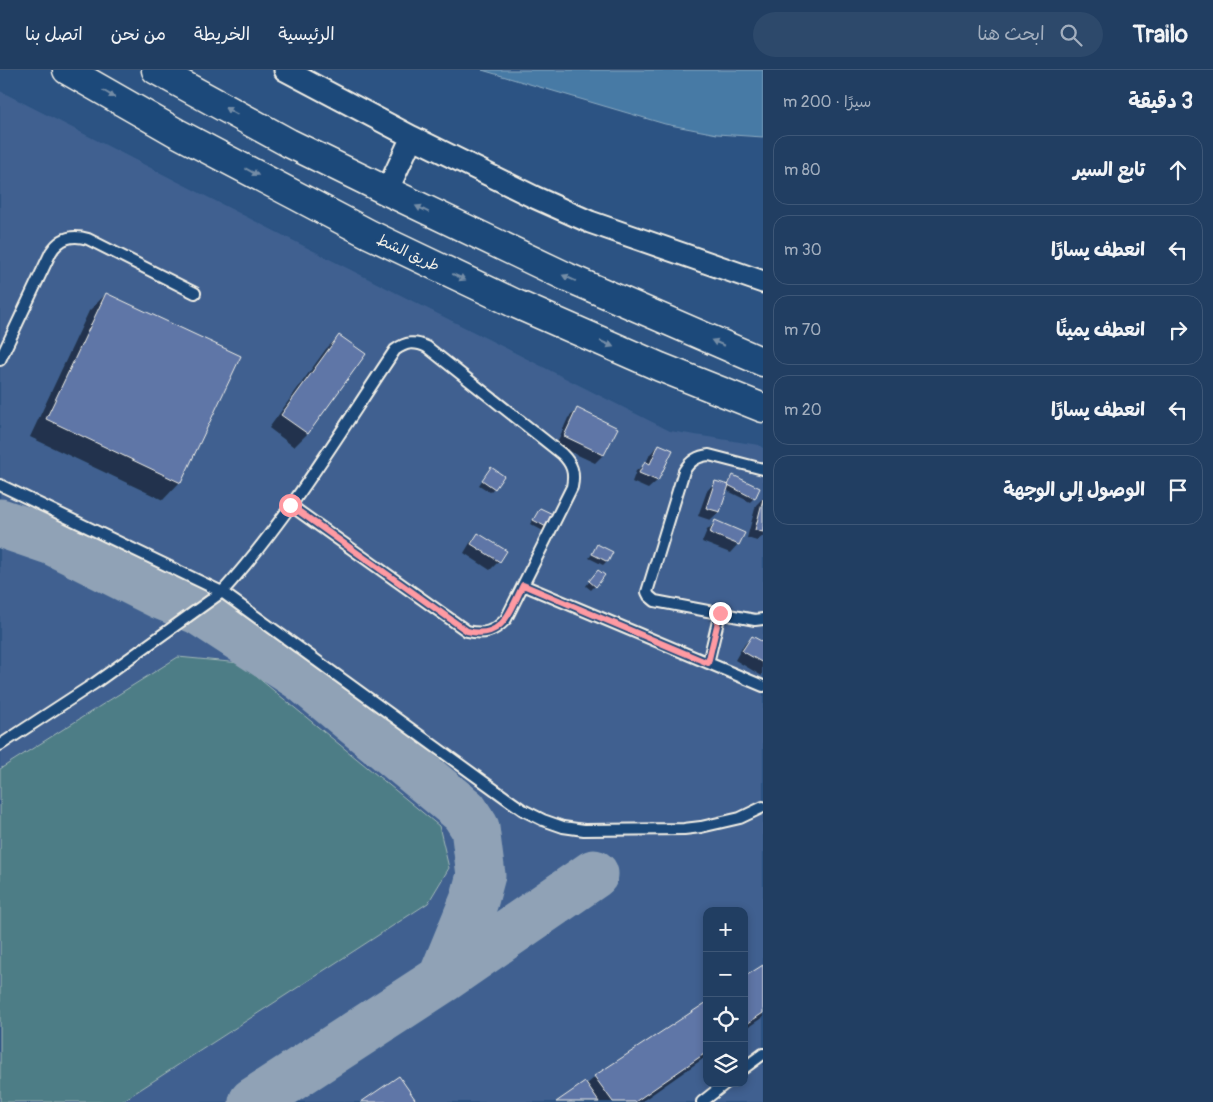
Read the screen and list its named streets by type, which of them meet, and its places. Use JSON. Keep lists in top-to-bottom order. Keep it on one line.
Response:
{"streets":{"highway":["طريق الشط"]},"page":{"header":"Trailo","search":"ابحث هنا","nav":["الرئيسية","الخريطة","من نحن","اتصل بنا"],"heading":["3 دقيقة","سيرًا · 200 m"],"list":[["تابع السير","80 m"],["انعطف يسارًا","30 m"],["انعطف يمينًا","70 m"],["انعطف يسارًا","20 m"],"الوصول إلى الوجهة"],"map_buttons":["+","−"]}}
